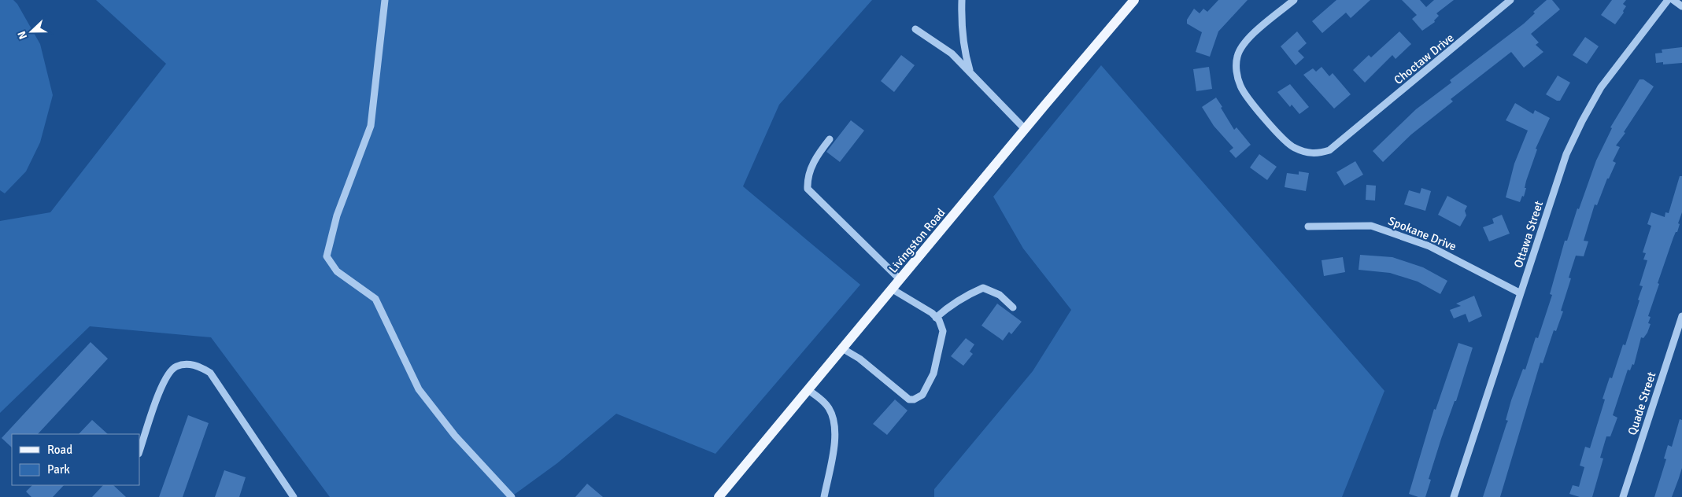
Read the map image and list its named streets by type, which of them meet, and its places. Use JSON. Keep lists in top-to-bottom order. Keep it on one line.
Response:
{"streets":{"main road":["Livingston Road"],"street":["Choctaw Drive","Spokane Drive","Ottawa Street","Quade Street"]},"crossings":[["Spokane Drive","Ottawa Street"]],"legend":["Road","Park"],"north":"left"}
